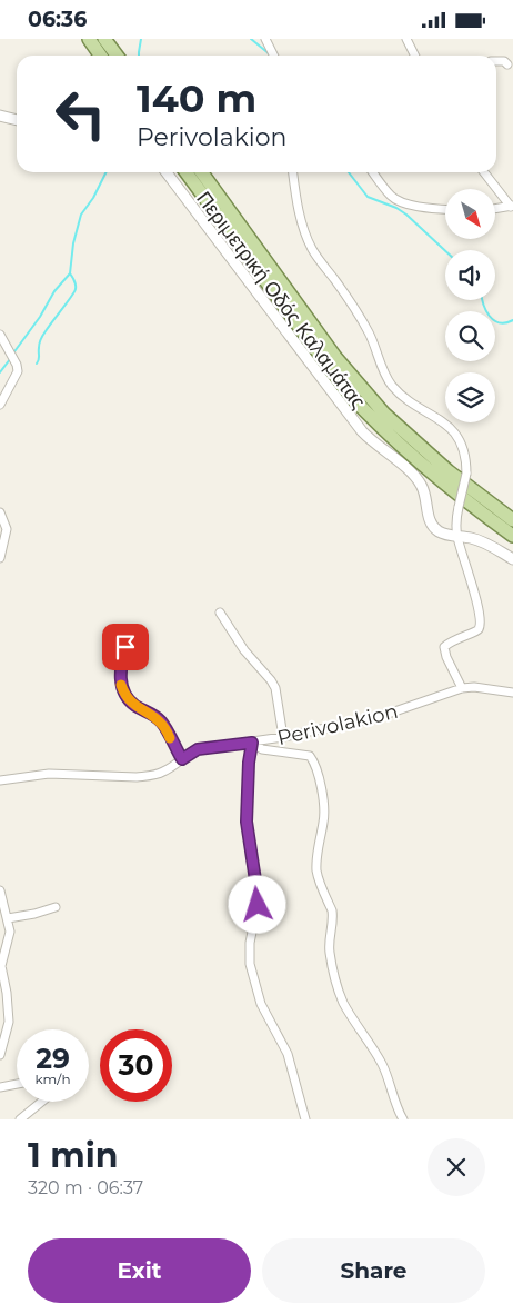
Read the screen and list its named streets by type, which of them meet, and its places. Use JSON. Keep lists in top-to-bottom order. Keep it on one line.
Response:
{"streets":{"main road":["Περιμετρική Οδός Καλαμάτας"],"street":["Perivolakion"]},"north":"bottom right","page":{"status":"06:36","turn":["140 m","Perivolakion"],"speed":"29 km/h","limit":"30","heading":["1 min","320 m · 06:37"],"buttons":["Exit","Share"]}}
